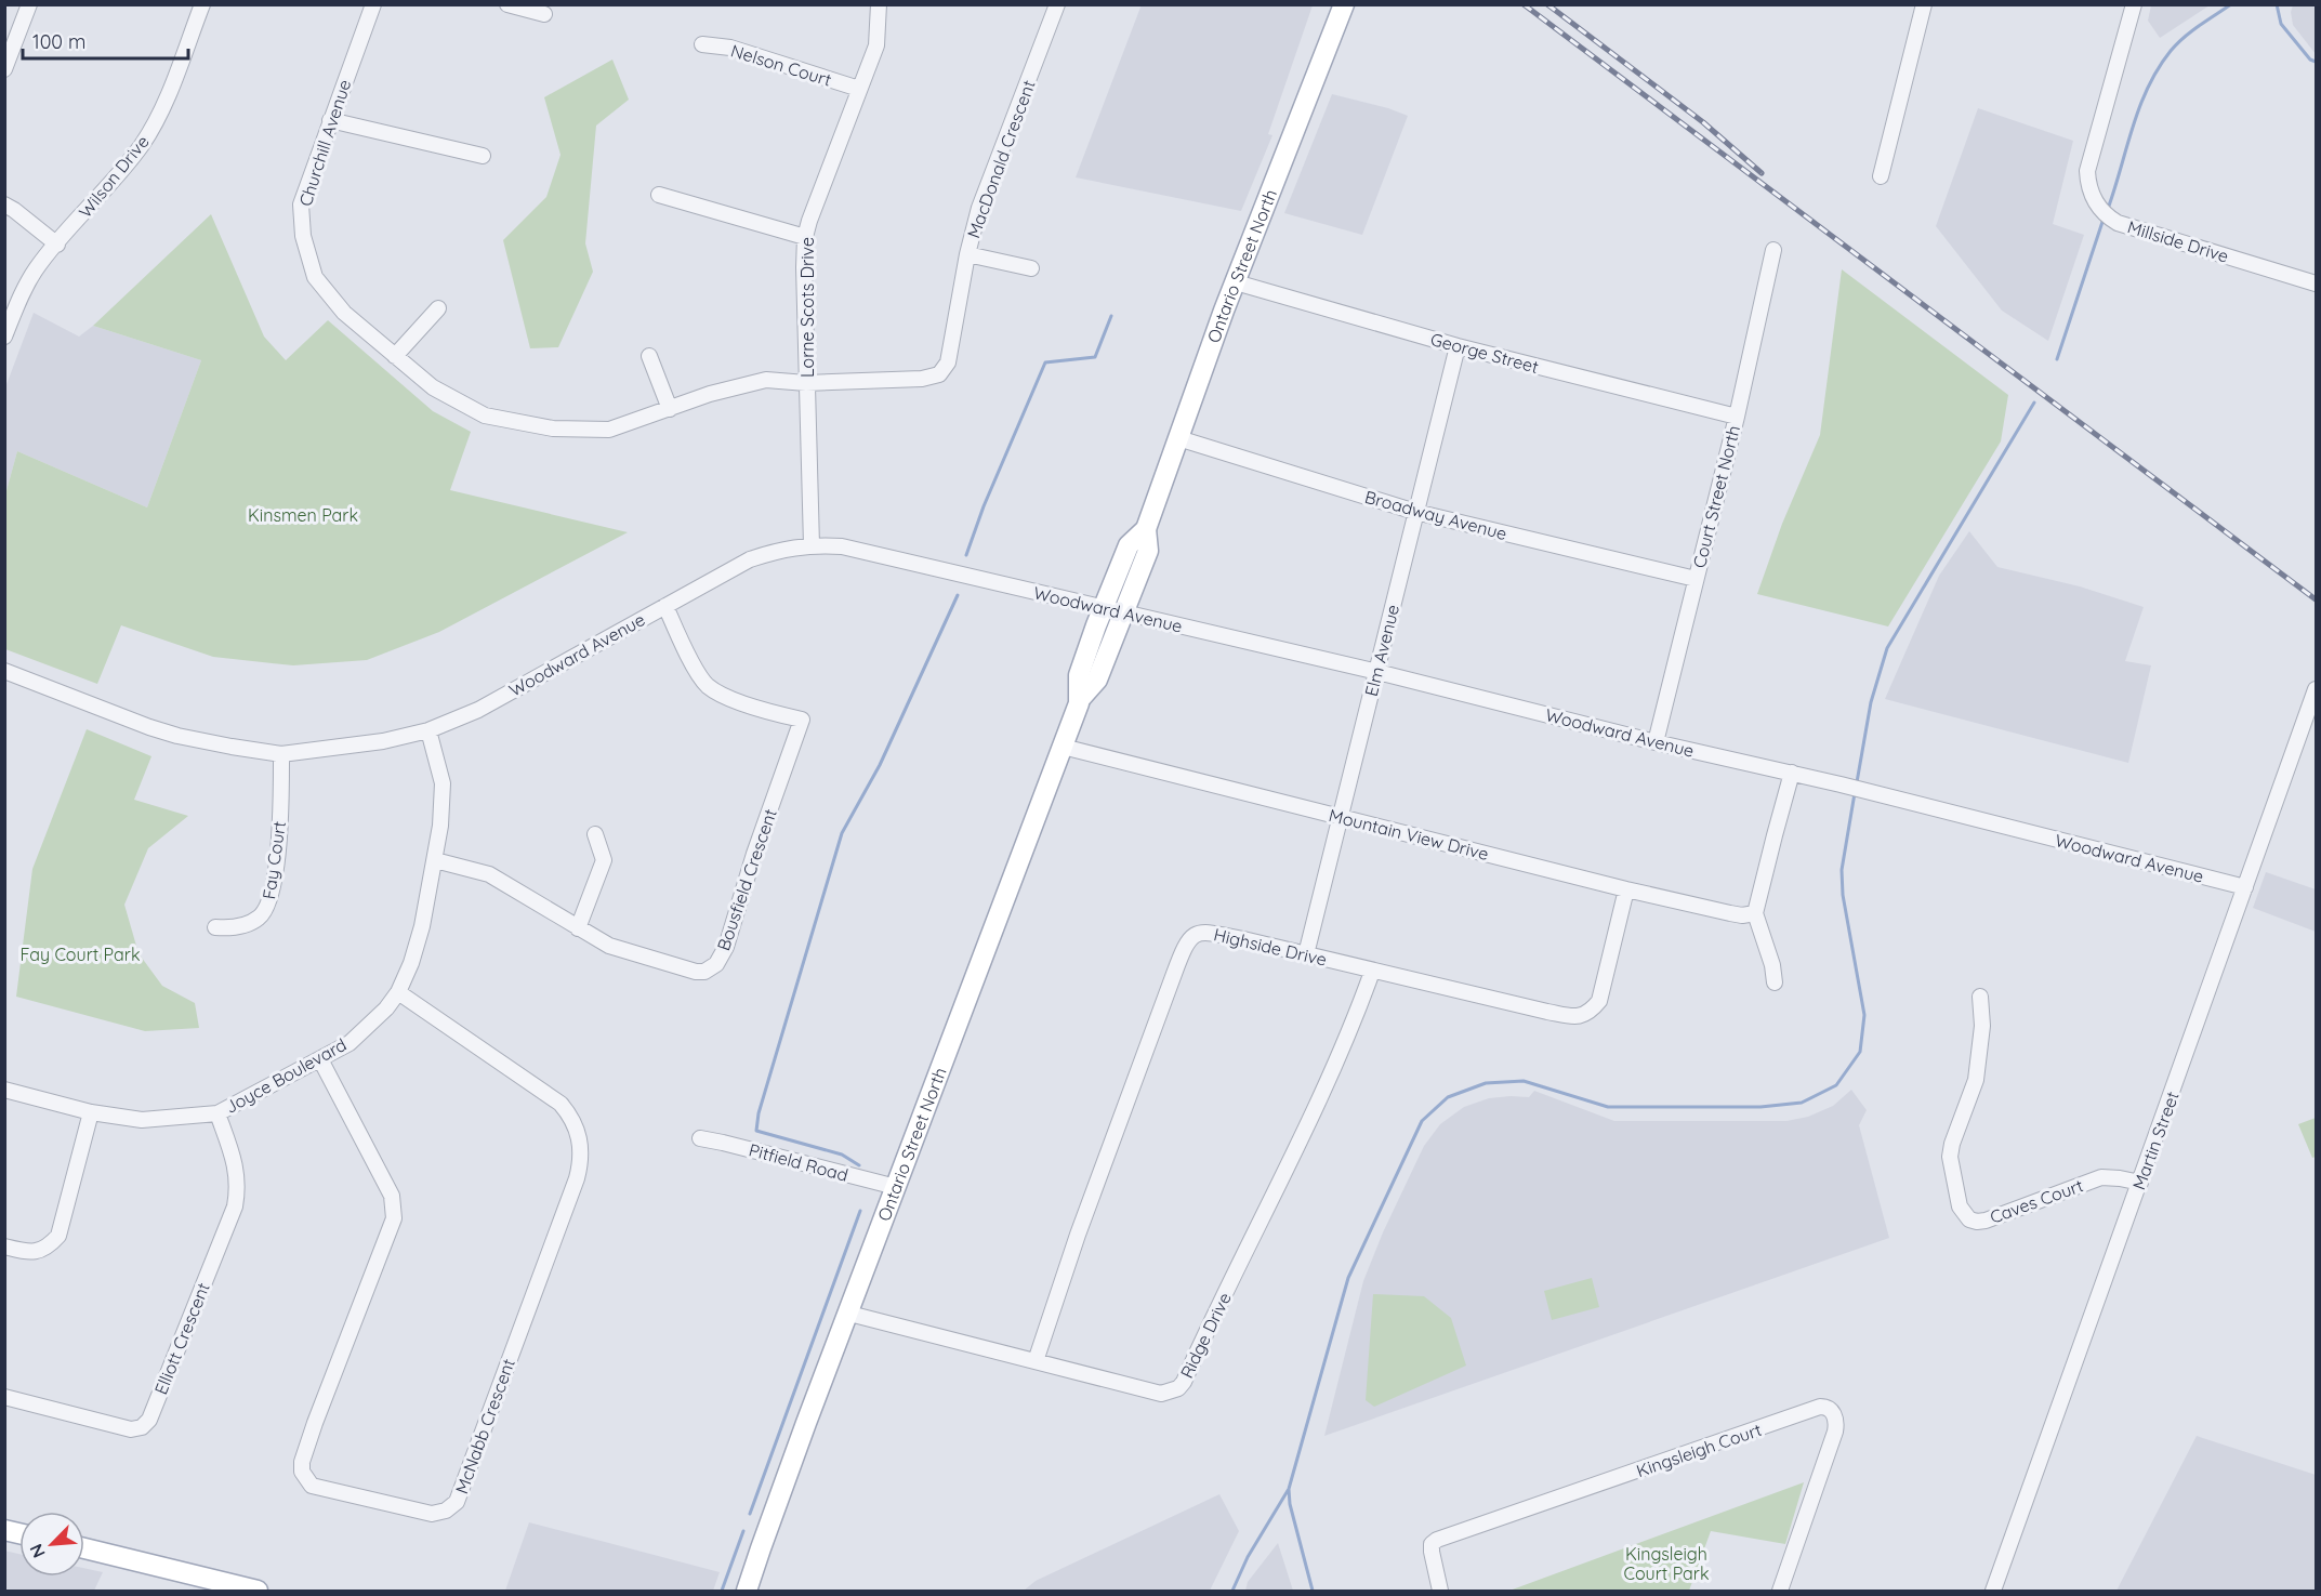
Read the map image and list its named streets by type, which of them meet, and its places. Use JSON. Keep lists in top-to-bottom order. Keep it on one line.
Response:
{"streets":{"main road":["Ontario Street North"],"street":["Nelson Court","Churchill Avenue","MacDonald Crescent","Wilson Drive","Millside Drive","Lorne Scots Drive","George Street","Court Street North","Broadway Avenue","Woodward Avenue","Elm Avenue","Mountain View Drive","Fay Court","Bousfield Crescent","Highside Drive","Joyce Boulevard","Martin Street","Pitfield Road","Caves Court","Ridge Drive","Elliott Crescent","McNabb Crescent","Kingsleigh Court"]},"crossings":[["Nelson Court","Lorne Scots Drive"],["Churchill Avenue","MacDonald Crescent"],["Churchill Avenue","Lorne Scots Drive"],["MacDonald Crescent","Lorne Scots Drive"],["Ontario Street North","George Street"],["Ontario Street North","Broadway Avenue"],["Ontario Street North","Woodward Avenue"],["Ontario Street North","Mountain View Drive"],["Ontario Street North","Pitfield Road"],["Ontario Street North","Ridge Drive"],["Lorne Scots Drive","Woodward Avenue"],["George Street","Court Street North"],["George Street","Elm Avenue"],["Court Street North","Broadway Avenue"],["Court Street North","Woodward Avenue"],["Broadway Avenue","Elm Avenue"],["Woodward Avenue","Elm Avenue"],["Woodward Avenue","Fay Court"],["Woodward Avenue","Bousfield Crescent"],["Woodward Avenue","Joyce Boulevard"],["Woodward Avenue","Martin Street"],["Elm Avenue","Mountain View Drive"],["Elm Avenue","Highside Drive"],["Mountain View Drive","Highside Drive"],["Bousfield Crescent","Joyce Boulevard"],["Highside Drive","Ridge Drive"],["Joyce Boulevard","Elliott Crescent"],["Joyce Boulevard","McNabb Crescent"],["Martin Street","Caves Court"]],"parks":["Kinsmen Park","Fay Court Park","Kingsleigh Court Park"],"scale_bar":"100 m","north":"bottom left"}
